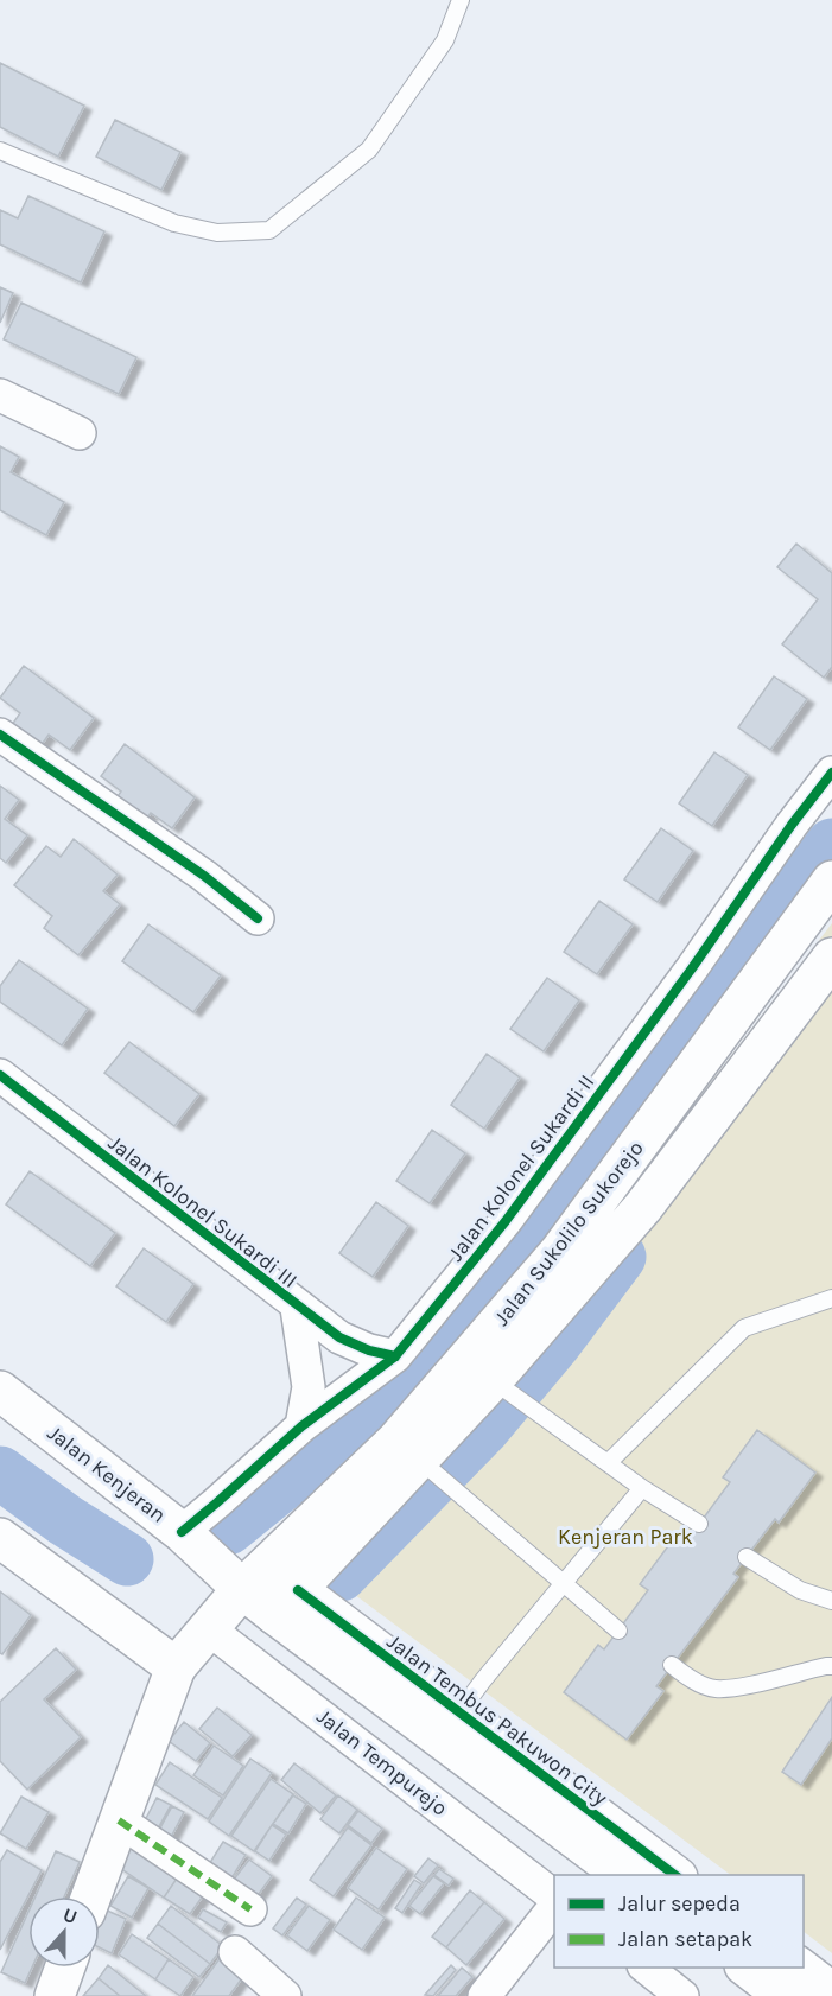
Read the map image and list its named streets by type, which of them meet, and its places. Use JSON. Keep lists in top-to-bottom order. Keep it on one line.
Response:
{"streets":{"main road":["Jalan Sukolilo Sukorejo","Jalan Kenjeran","Jalan Tembus Pakuwon City"],"street":["Jalan Kolonel Sukardi II","Jalan Kolonel Sukardi III","Jalan Tempurejo"]},"crossings":[["Jalan Kolonel Sukardi II","Jalan Kolonel Sukardi III"],["Jalan Kolonel Sukardi II","Jalan Kenjeran"],["Jalan Sukolilo Sukorejo","Jalan Kenjeran"],["Jalan Sukolilo Sukorejo","Jalan Tembus Pakuwon City"],["Jalan Sukolilo Sukorejo","Jalan Tempurejo"],["Jalan Kenjeran","Jalan Tembus Pakuwon City"]],"parks":["Kenjeran Park"],"legend":["Jalur sepeda","Jalan setapak"],"north":"top"}
